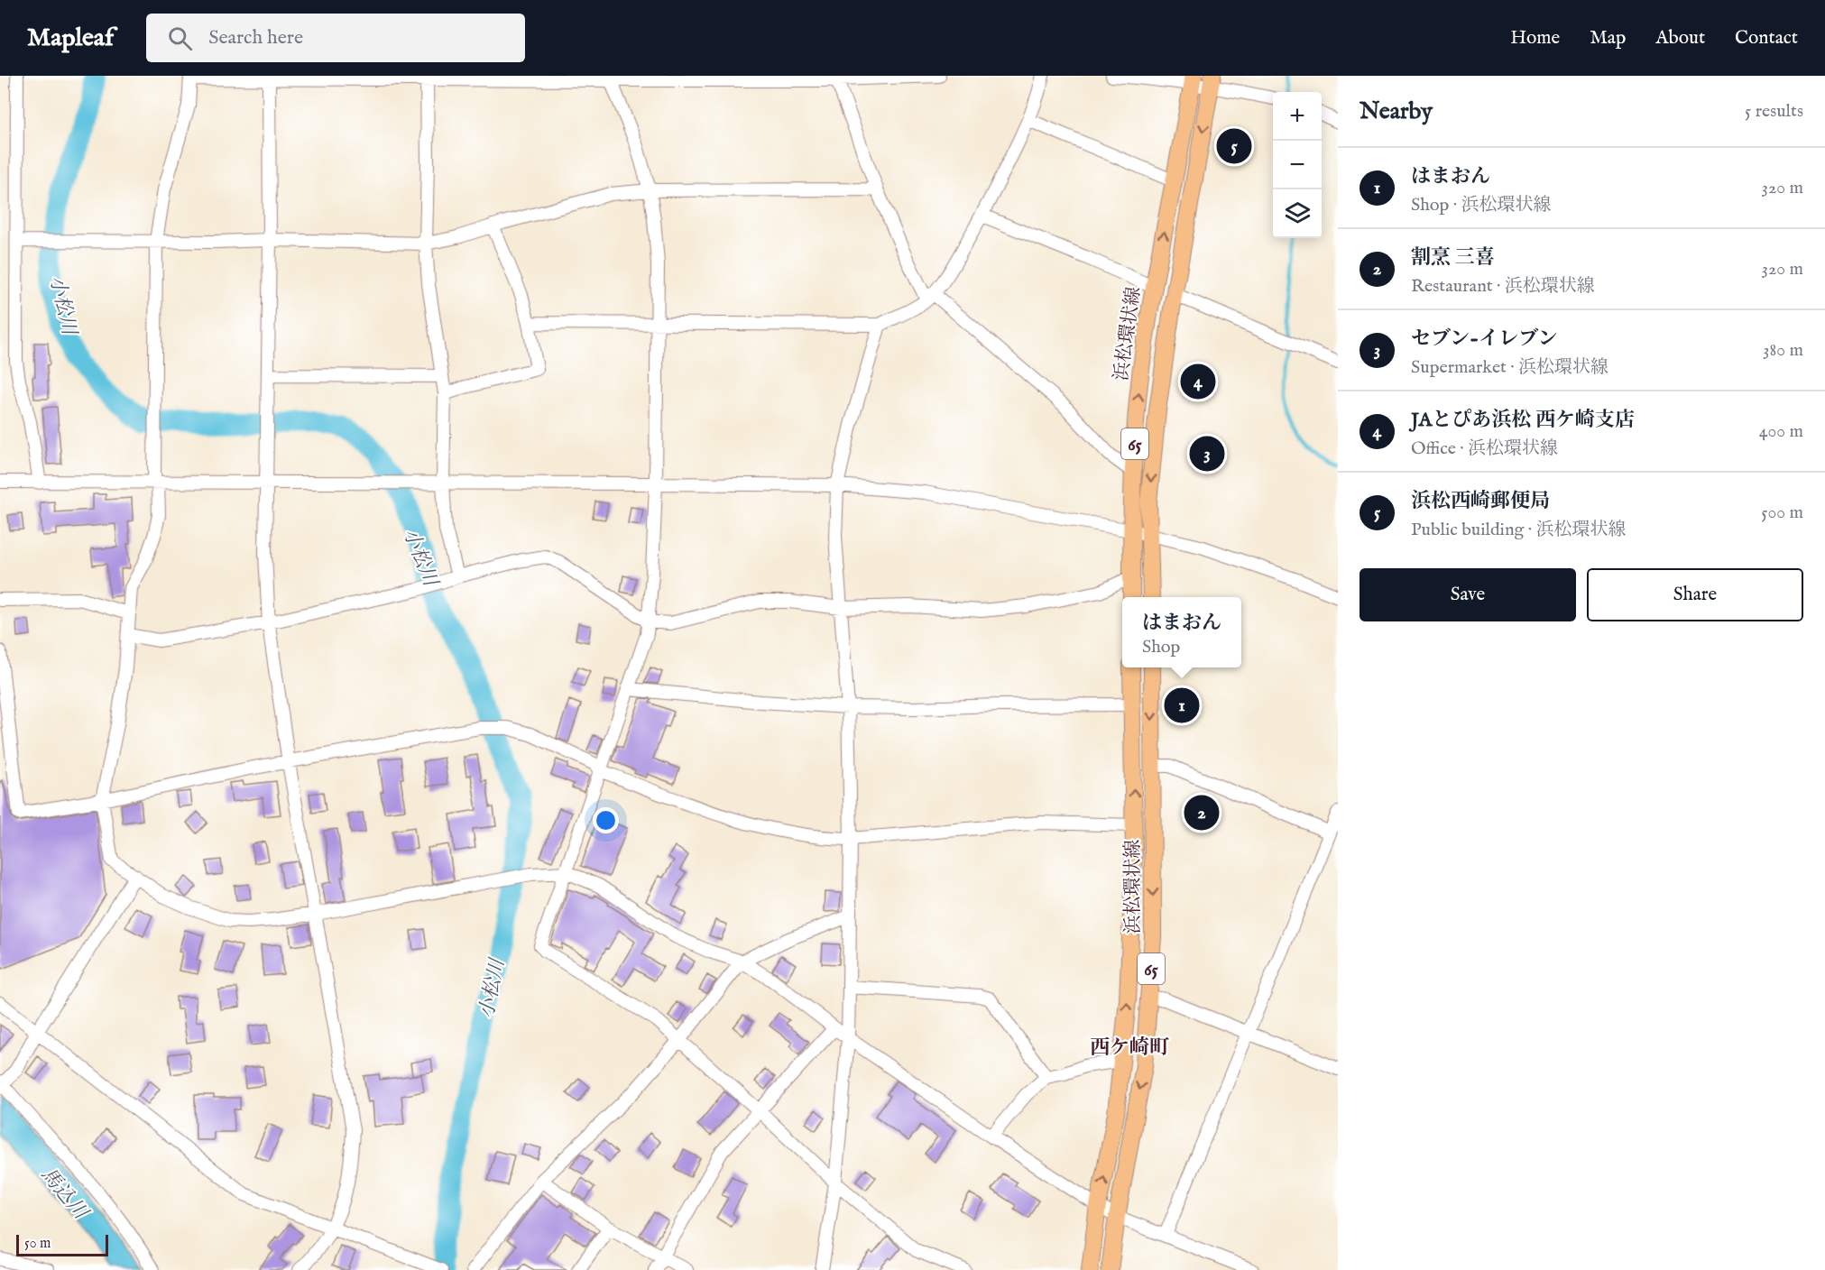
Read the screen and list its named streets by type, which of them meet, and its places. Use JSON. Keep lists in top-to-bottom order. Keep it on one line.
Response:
{"streets":{"main road":["浜松環状線","65"]},"districts":["西ケ崎町"],"water":["小松川","馬込川"],"scale_bar":"50 m","page":{"header":"Mapleaf","search":"Search here","nav":["Home","Map","About","Contact"],"heading":["Nearby","5 results"],"map_buttons":["+","−"],"pins":["5","4","3","1","2"],"list":[{"mark":"1","name":"はまおん","note":"Shop · 浜松環状線","value":"320 m"},{"mark":"2","name":"割烹 三喜","note":"Restaurant · 浜松環状線","value":"320 m"},{"mark":"3","name":"セブン-イレブン","note":"Supermarket · 浜松環状線","value":"380 m"},{"mark":"4","name":"JAとぴあ浜松 西ケ崎支店","note":"Office · 浜松環状線","value":"400 m"},{"mark":"5","name":"浜松西崎郵便局","note":"Public building · 浜松環状線","value":"500 m"}],"buttons":["Save","Share"],"popup":["はまおん","Shop"],"scale":"50 m"}}
